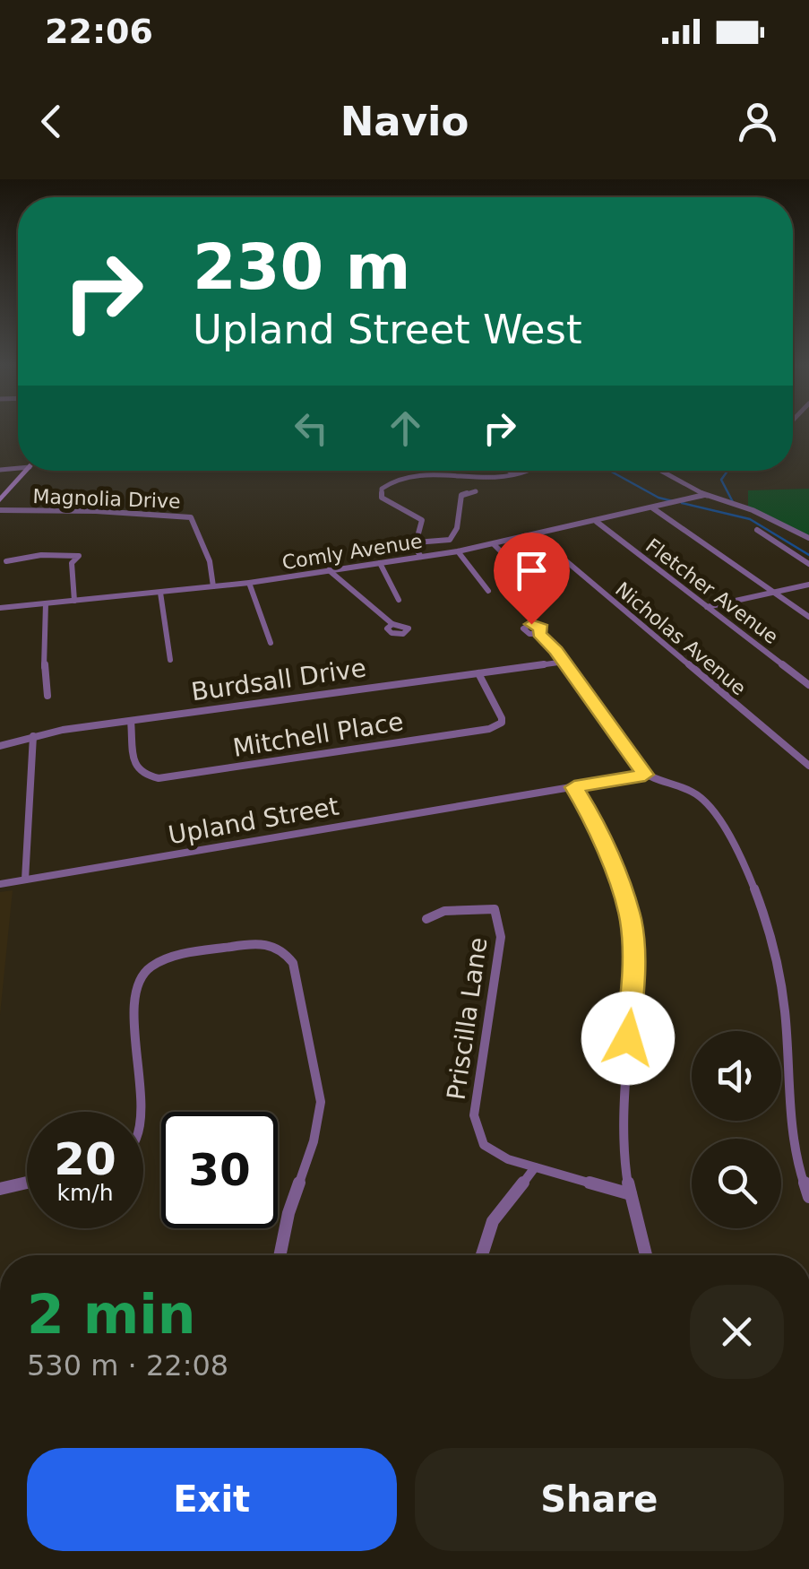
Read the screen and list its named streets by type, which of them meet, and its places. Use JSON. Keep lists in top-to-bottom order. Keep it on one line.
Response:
{"streets":{"street":["Magnolia Drive","Comly Avenue","Fletcher Avenue","Nicholas Avenue","Burdsall Drive","Mitchell Place","Upland Street","Priscilla Lane"]},"crossings":[["Magnolia Drive","Comly Avenue"],["Comly Avenue","Fletcher Avenue"],["Comly Avenue","Nicholas Avenue"],["Burdsall Drive","Mitchell Place"]],"page":{"status":"22:06","header":"Navio","turn":["230 m","Upland Street West"],"speed":"20 km/h","limit":"30","heading":["2 min","530 m · 22:08"],"buttons":["Exit","Share"]}}
